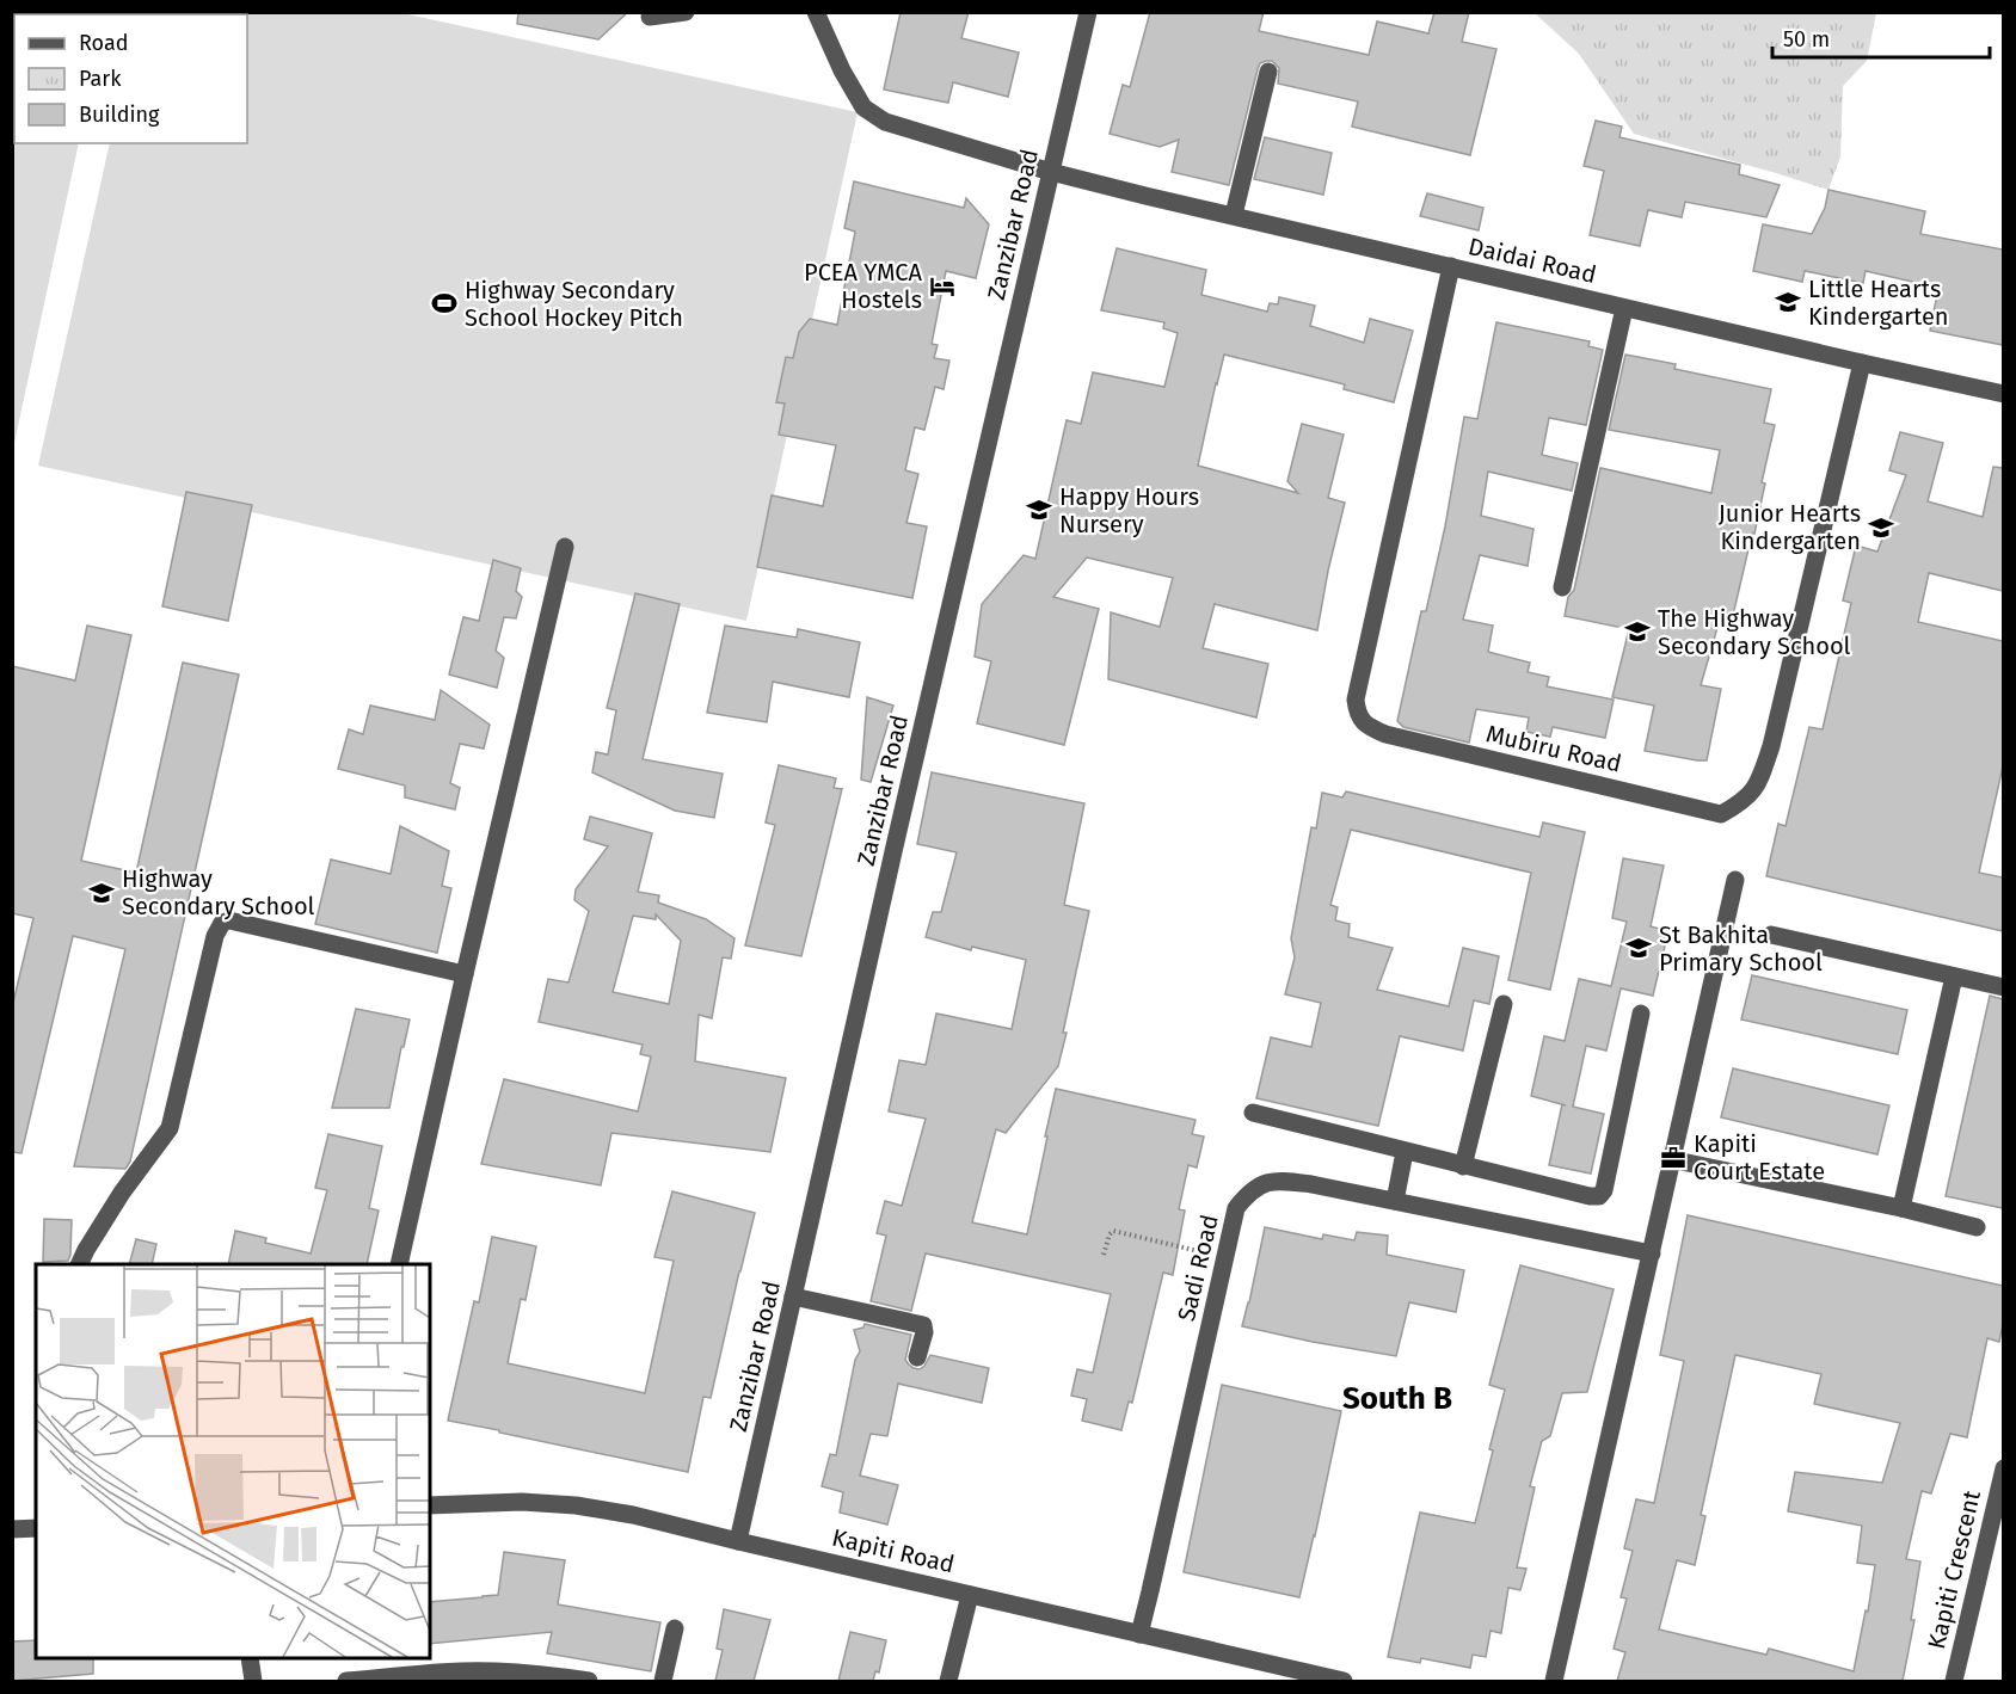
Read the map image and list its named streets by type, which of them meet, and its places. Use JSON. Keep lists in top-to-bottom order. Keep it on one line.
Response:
{"streets":{"street":["Zanzibar Road","Daidai Road","Mubiru Road","Sadi Road","Kapiti Road","Kapiti Crescent"]},"crossings":[["Zanzibar Road","Daidai Road"],["Zanzibar Road","Kapiti Road"],["Daidai Road","Mubiru Road"],["Sadi Road","Kapiti Road"]],"districts":["South B"],"places":{"hotel":["PCEA YMCA Hostels"],"school or university":["Little Hearts Kindergarten","Happy Hours Nursery","Junior Hearts Kindergarten","The Highway Secondary School","Highway Secondary School","St Bakhita Primary School"],"sports":["Highway Secondary School Hockey Pitch"],"office":["Kapiti Court Estate"]},"legend":["Road","Park","Building"],"scale_bar":"50 m"}
